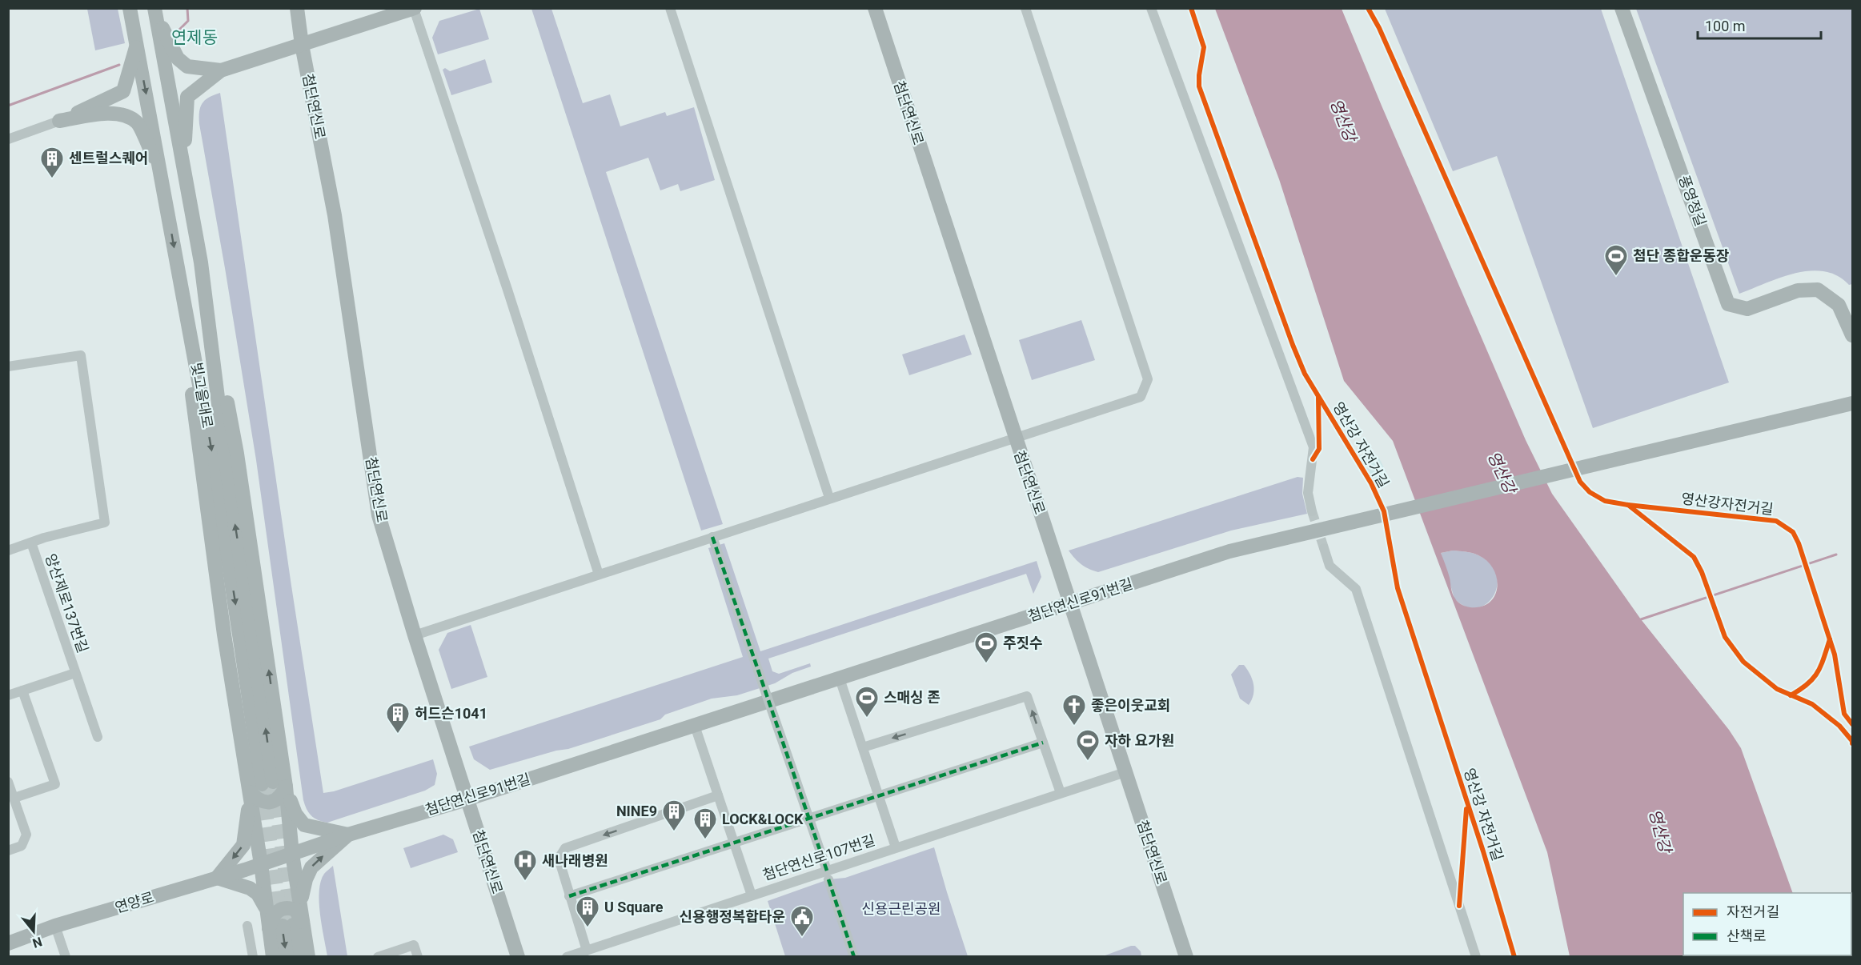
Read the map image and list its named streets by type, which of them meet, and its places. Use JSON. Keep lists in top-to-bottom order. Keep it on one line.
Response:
{"streets":{"street":["첨단연신로","풍영정길","빛고을대로","첨단연신로91번길","양산제로137번길","첨단연신로107번길","연양로"],"cycle path":["영산강 자전거길","영산강자전거길"]},"crossings":[["첨단연신로","첨단연신로91번길"],["첨단연신로","첨단연신로107번길"],["첨단연신로91번길","연양로"]],"districts":["연제동"],"water":["영산강"],"parks":["신용근린공원"],"places":{"building":["센트럴스퀘어","허드슨1041","NINE9","LOCK&LOCK","U Square"],"sports":["첨단 종합운동장","주짓수","스매싱 존","자하 요가원"],"church":["좋은이웃교회"],"hospital":["새나래병원"],"public building":["신용행정복합타운"]},"legend":["자전거길","산책로"],"scale_bar":"100 m","north":"bottom"}
